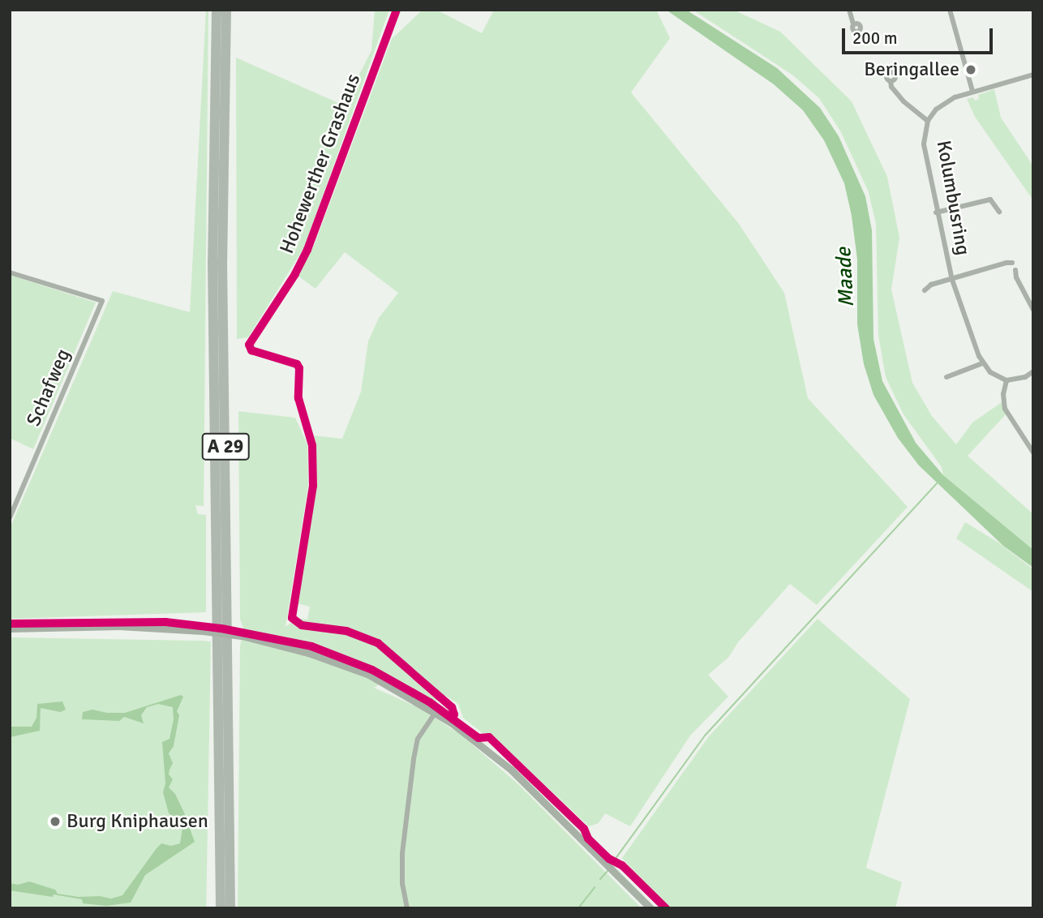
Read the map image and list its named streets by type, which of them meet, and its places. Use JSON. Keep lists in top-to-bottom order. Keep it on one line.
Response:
{"streets":{"highway":["A 29"],"street":["Hohewerther Grashaus","Kolumbusring","Schafweg"]},"water":["Maade"],"places":["Beringallee","Burg Kniphausen"],"scale_bar":"200 m"}
